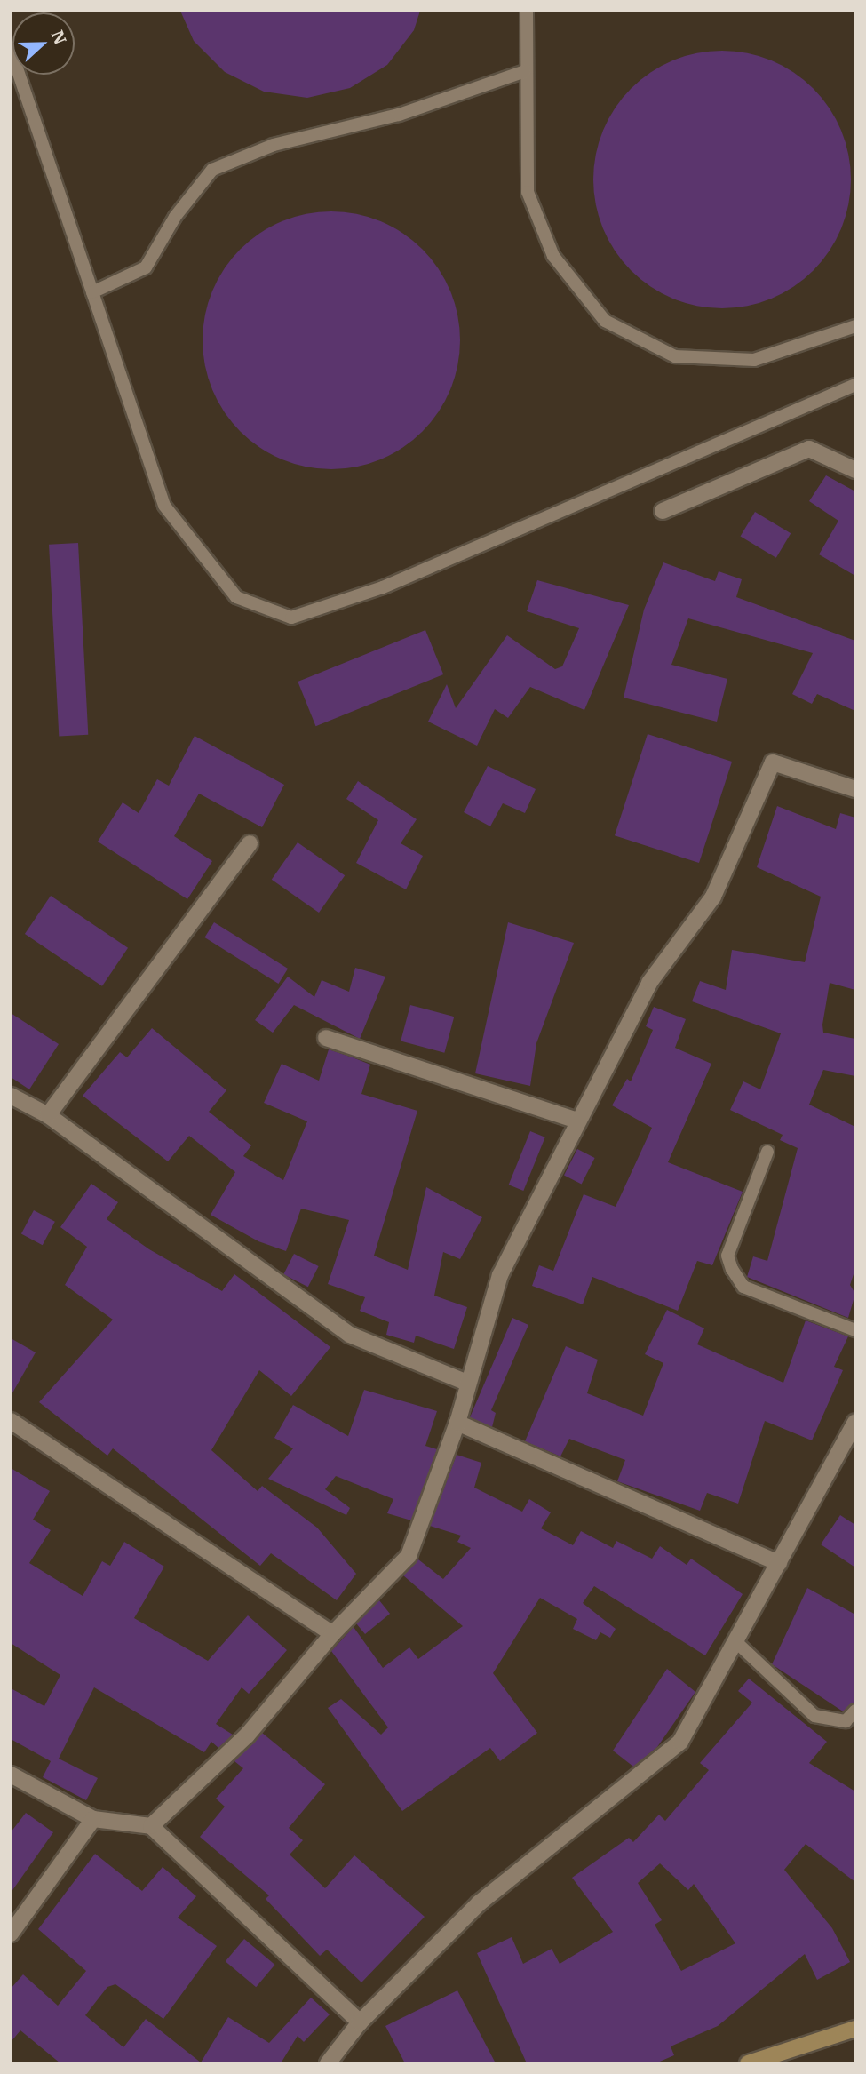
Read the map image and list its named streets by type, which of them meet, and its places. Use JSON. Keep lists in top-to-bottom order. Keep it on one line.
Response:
{"north":"right"}
